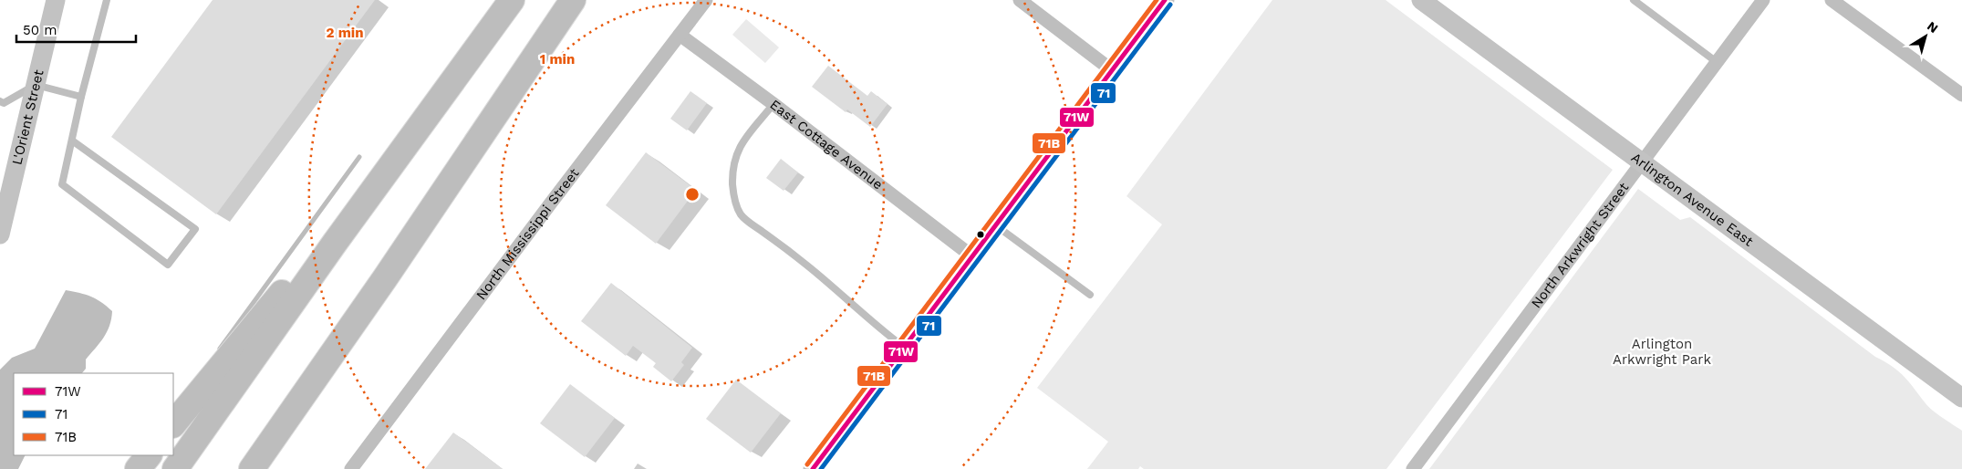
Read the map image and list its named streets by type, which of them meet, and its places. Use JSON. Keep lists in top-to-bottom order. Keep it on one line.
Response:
{"streets":{"street":["L'Orient Street","East Cottage Avenue","Arlington Avenue East","North Mississippi Street","North Arkwright Street"]},"crossings":[["East Cottage Avenue","North Mississippi Street"],["Arlington Avenue East","North Arkwright Street"]],"parks":["Arlington Arkwright Park"],"lines":["transit line 71W","transit line 71B","transit line 71"],"legend":["71W","71","71B"],"scale_bar":"50 m","north":"top right","rings":["2 min","1 min"]}
